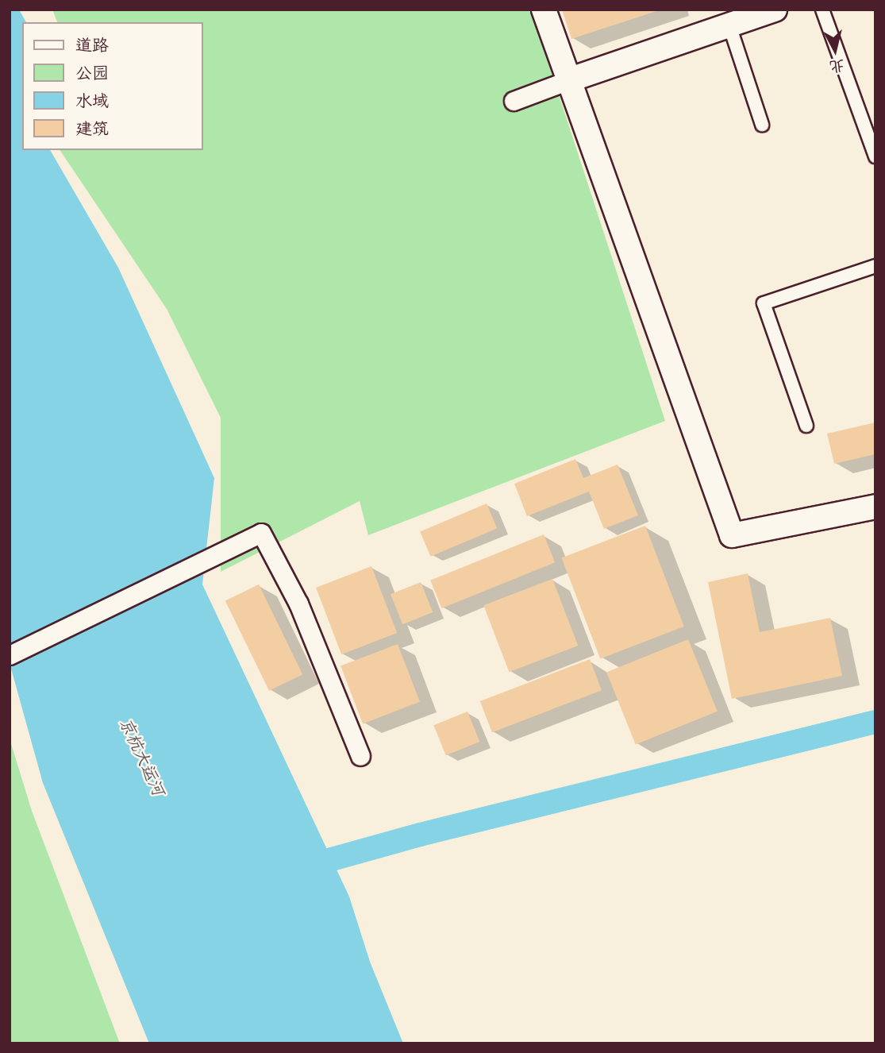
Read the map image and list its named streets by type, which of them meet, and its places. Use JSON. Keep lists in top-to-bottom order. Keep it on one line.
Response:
{"water":["京杭大运河"],"legend":["道路","公园","水域","建筑"],"north":"bottom"}
